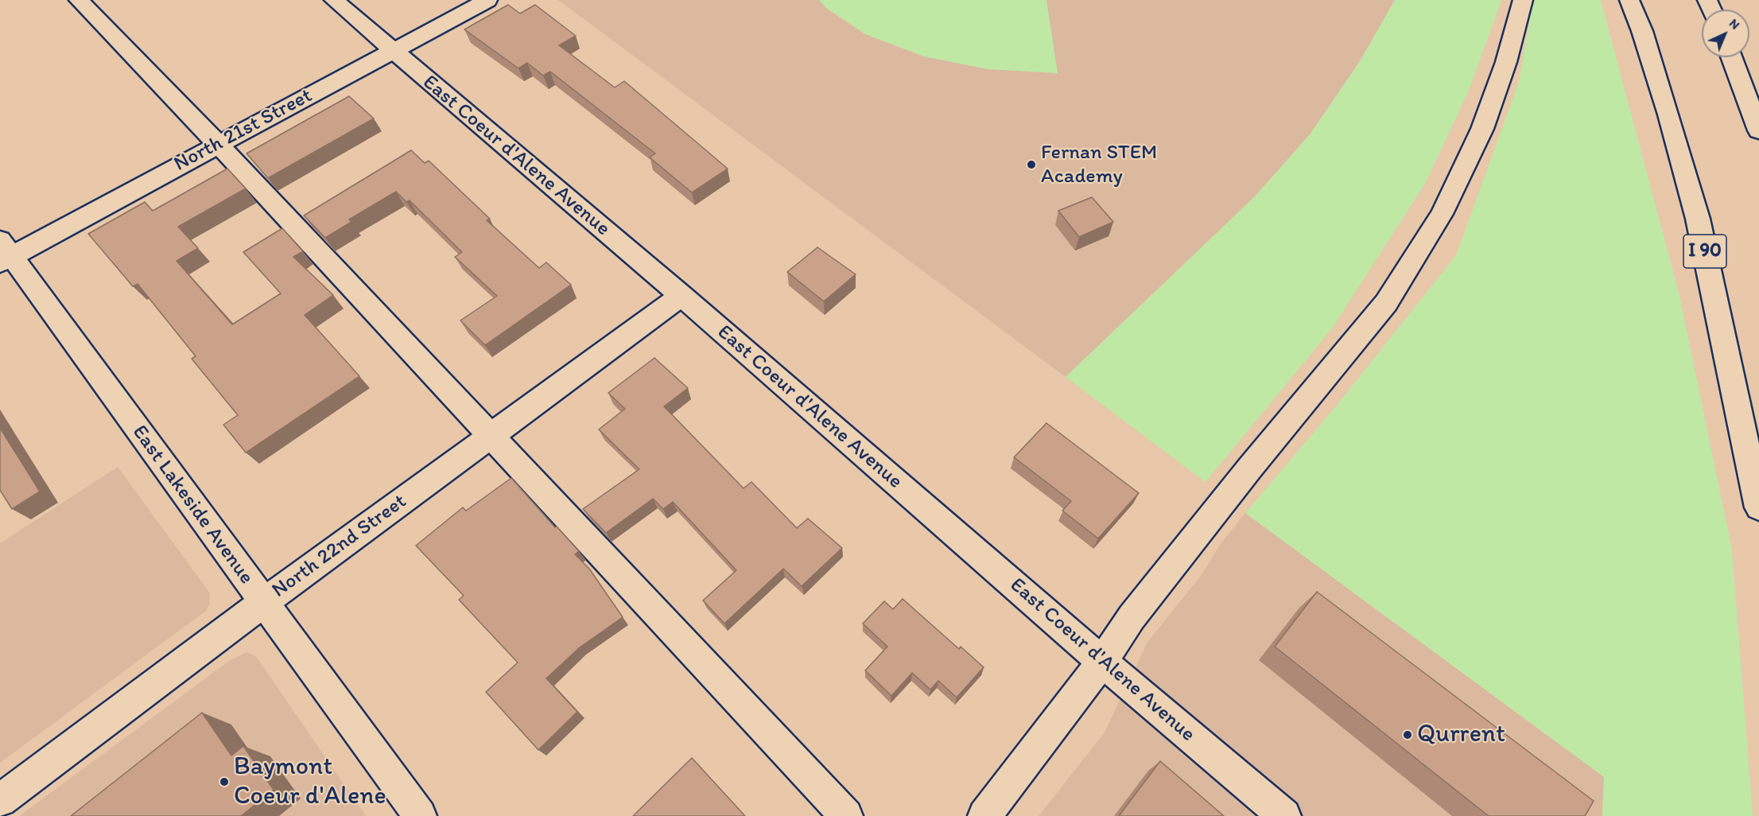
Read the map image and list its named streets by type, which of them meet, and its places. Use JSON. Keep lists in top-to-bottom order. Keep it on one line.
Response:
{"streets":{"main road":["North 21st Street","East Coeur d'Alene Avenue","I 90","East Lakeside Avenue","North 22nd Street"]},"crossings":[["North 21st Street","East Coeur d'Alene Avenue"],["North 21st Street","East Lakeside Avenue"],["East Coeur d'Alene Avenue","North 22nd Street"],["East Lakeside Avenue","North 22nd Street"]],"places":["Fernan STEM Academy","Qurrent","Baymont Coeur d'Alene"],"north":"top right"}
